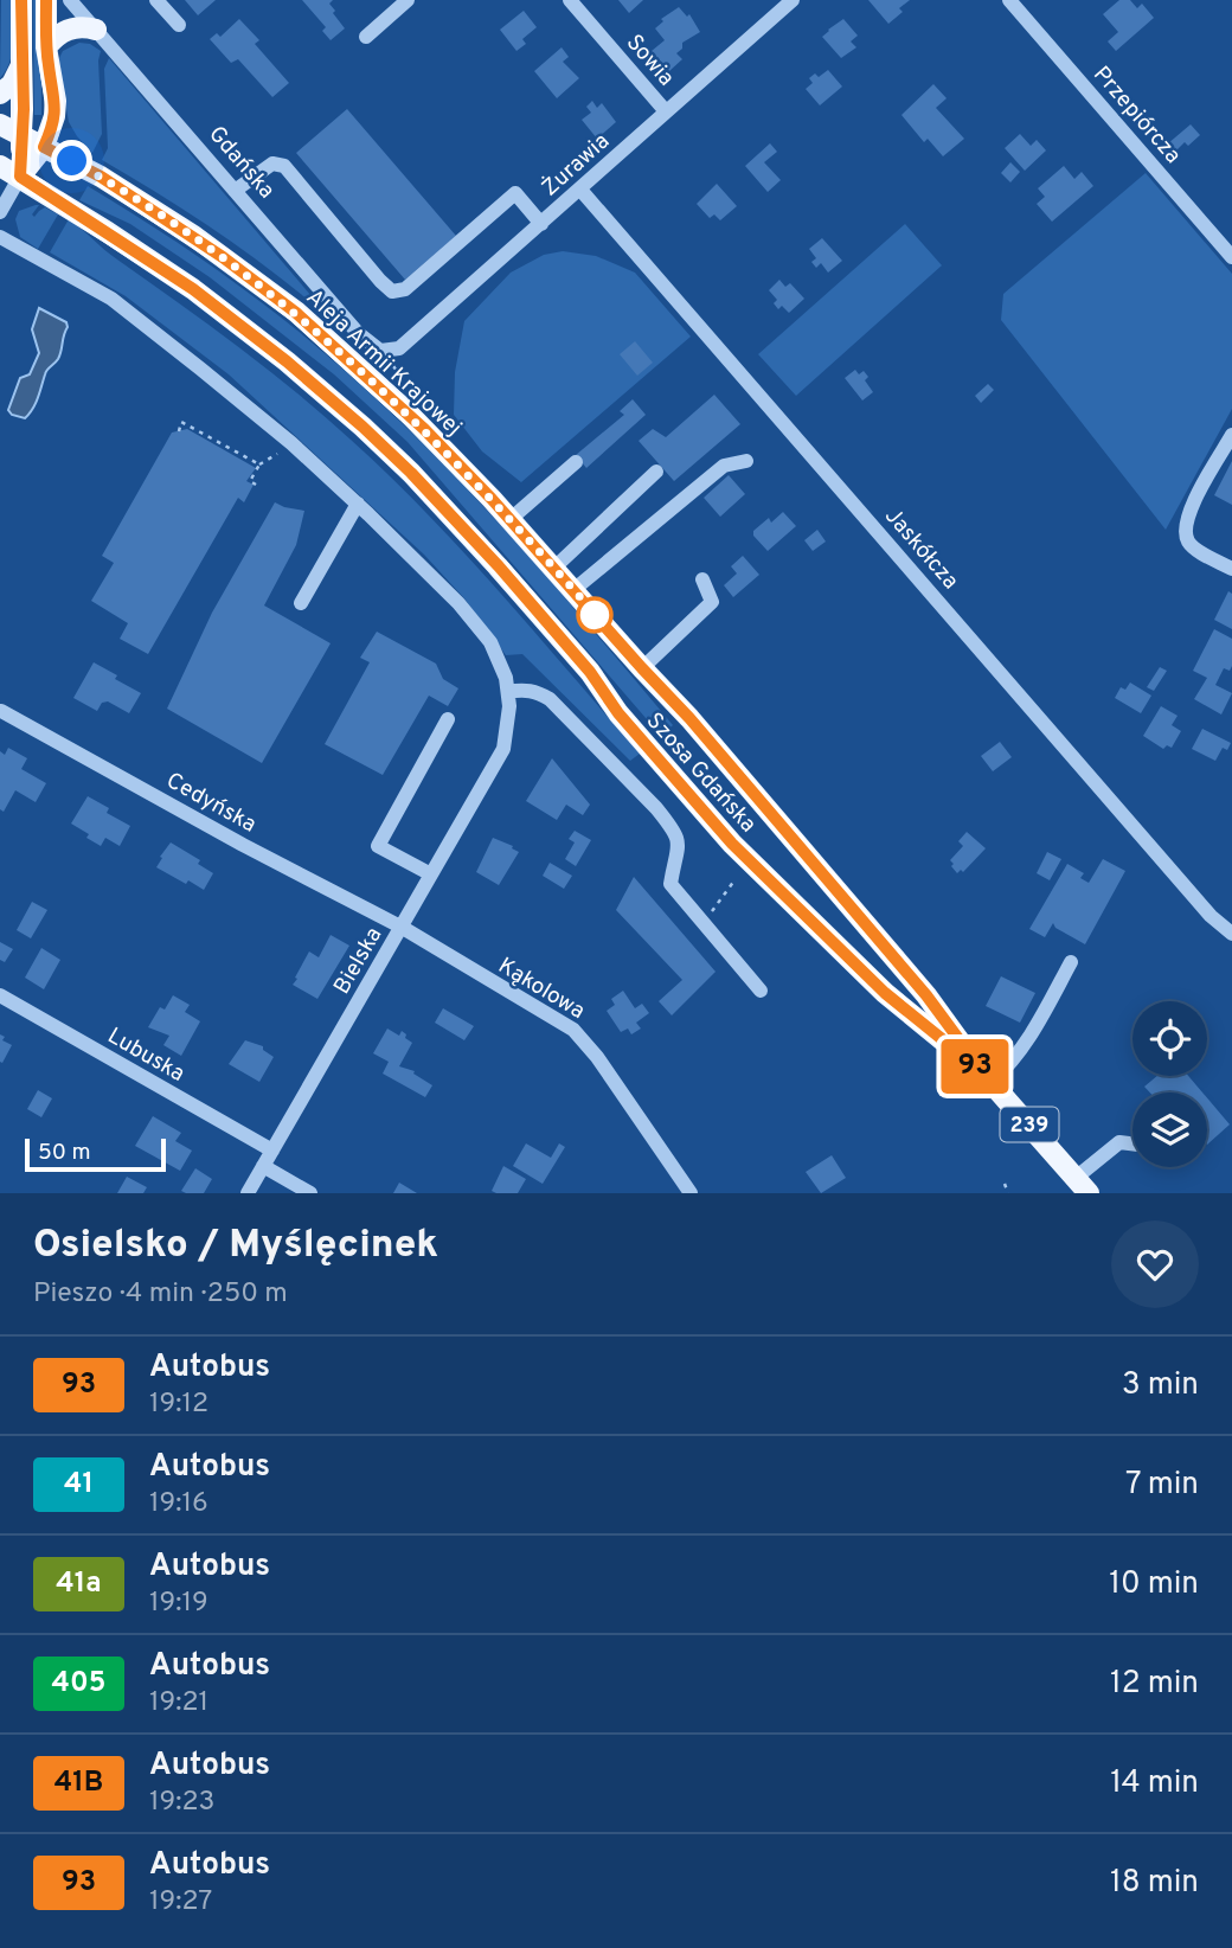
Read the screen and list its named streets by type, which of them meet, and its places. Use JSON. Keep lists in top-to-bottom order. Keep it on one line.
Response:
{"streets":{"main road":["Aleja Armii Krajowej","Szosa Gdańska","239"],"street":["Sowia","Przepiórcza","Gdańska","Żurawia","Jaskółcza","Cedyńska","Bielska","Kąkolowa","Lubuska"]},"crossings":[["Sowia","Żurawia"],["Gdańska","Żurawia"],["Żurawia","Jaskółcza"],["Aleja Armii Krajowej","Szosa Gdańska"],["Szosa Gdańska","239"],["Cedyńska","Bielska"],["Cedyńska","Kąkolowa"],["Bielska","Kąkolowa"],["Bielska","Lubuska"]],"lines":["bus line 93"],"scale_bar":"50 m","page":{"on_map":"93","scale":"50 m","heading":["Osielsko / Myślęcinek","Pieszo · 4 min · 250 m"],"list":[{"mark":"93","name":"Autobus","note":"19:12","value":"3 min"},{"mark":"41","name":"Autobus","note":"19:16","value":"7 min"},{"mark":"41a","name":"Autobus","note":"19:19","value":"10 min"},{"mark":"405","name":"Autobus","note":"19:21","value":"12 min"},{"mark":"41B","name":"Autobus","note":"19:23","value":"14 min"},{"mark":"93","name":"Autobus","note":"19:27","value":"18 min"}]}}
